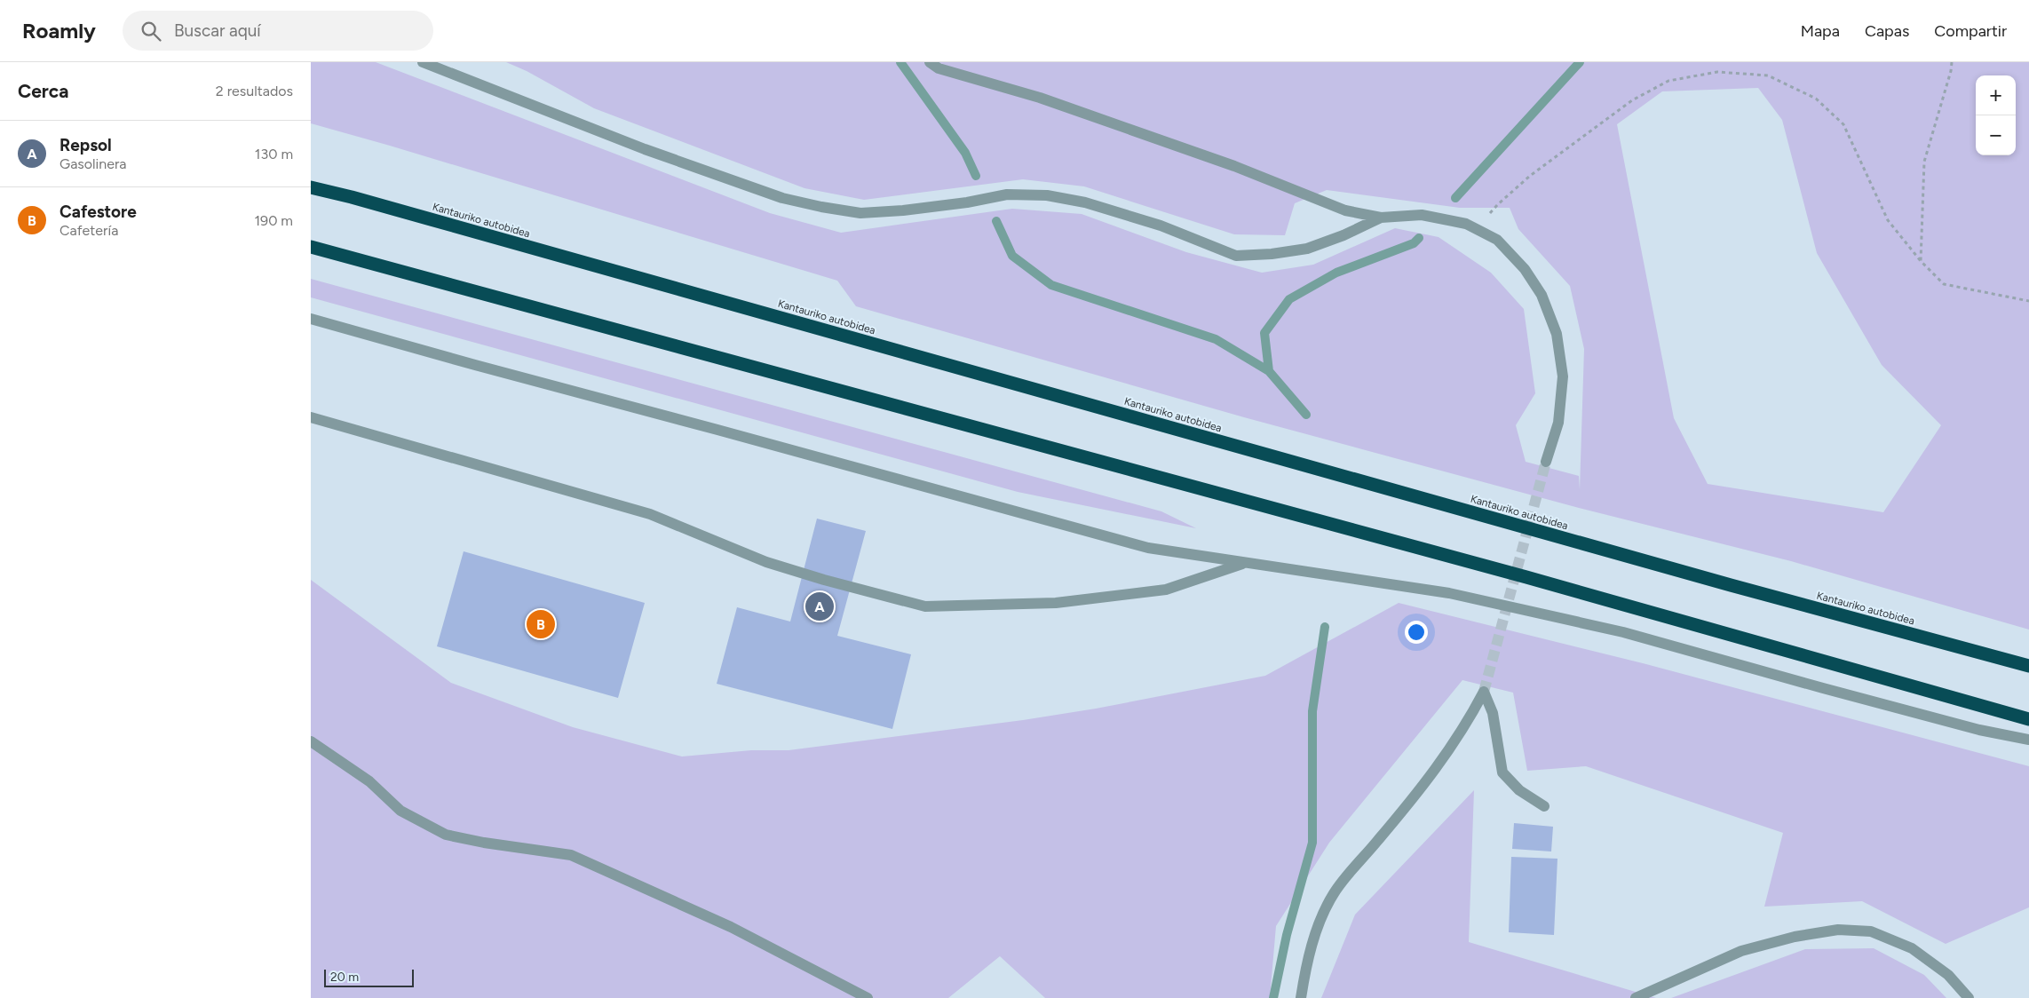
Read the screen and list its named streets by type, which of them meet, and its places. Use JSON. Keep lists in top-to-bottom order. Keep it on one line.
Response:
{"streets":{"highway":["Kantauriko autobidea"]},"scale_bar":"20 m","page":{"header":"Roamly","search":"Buscar aquí","nav":["Mapa","Capas","Compartir"],"heading":["Cerca","2 resultados"],"map_buttons":["+","−"],"list":[{"mark":"A","name":"Repsol","note":"Gasolinera","value":"130 m"},{"mark":"B","name":"Cafestore","note":"Cafetería","value":"190 m"}],"pins":["A","B"],"scale":"20 m"}}
